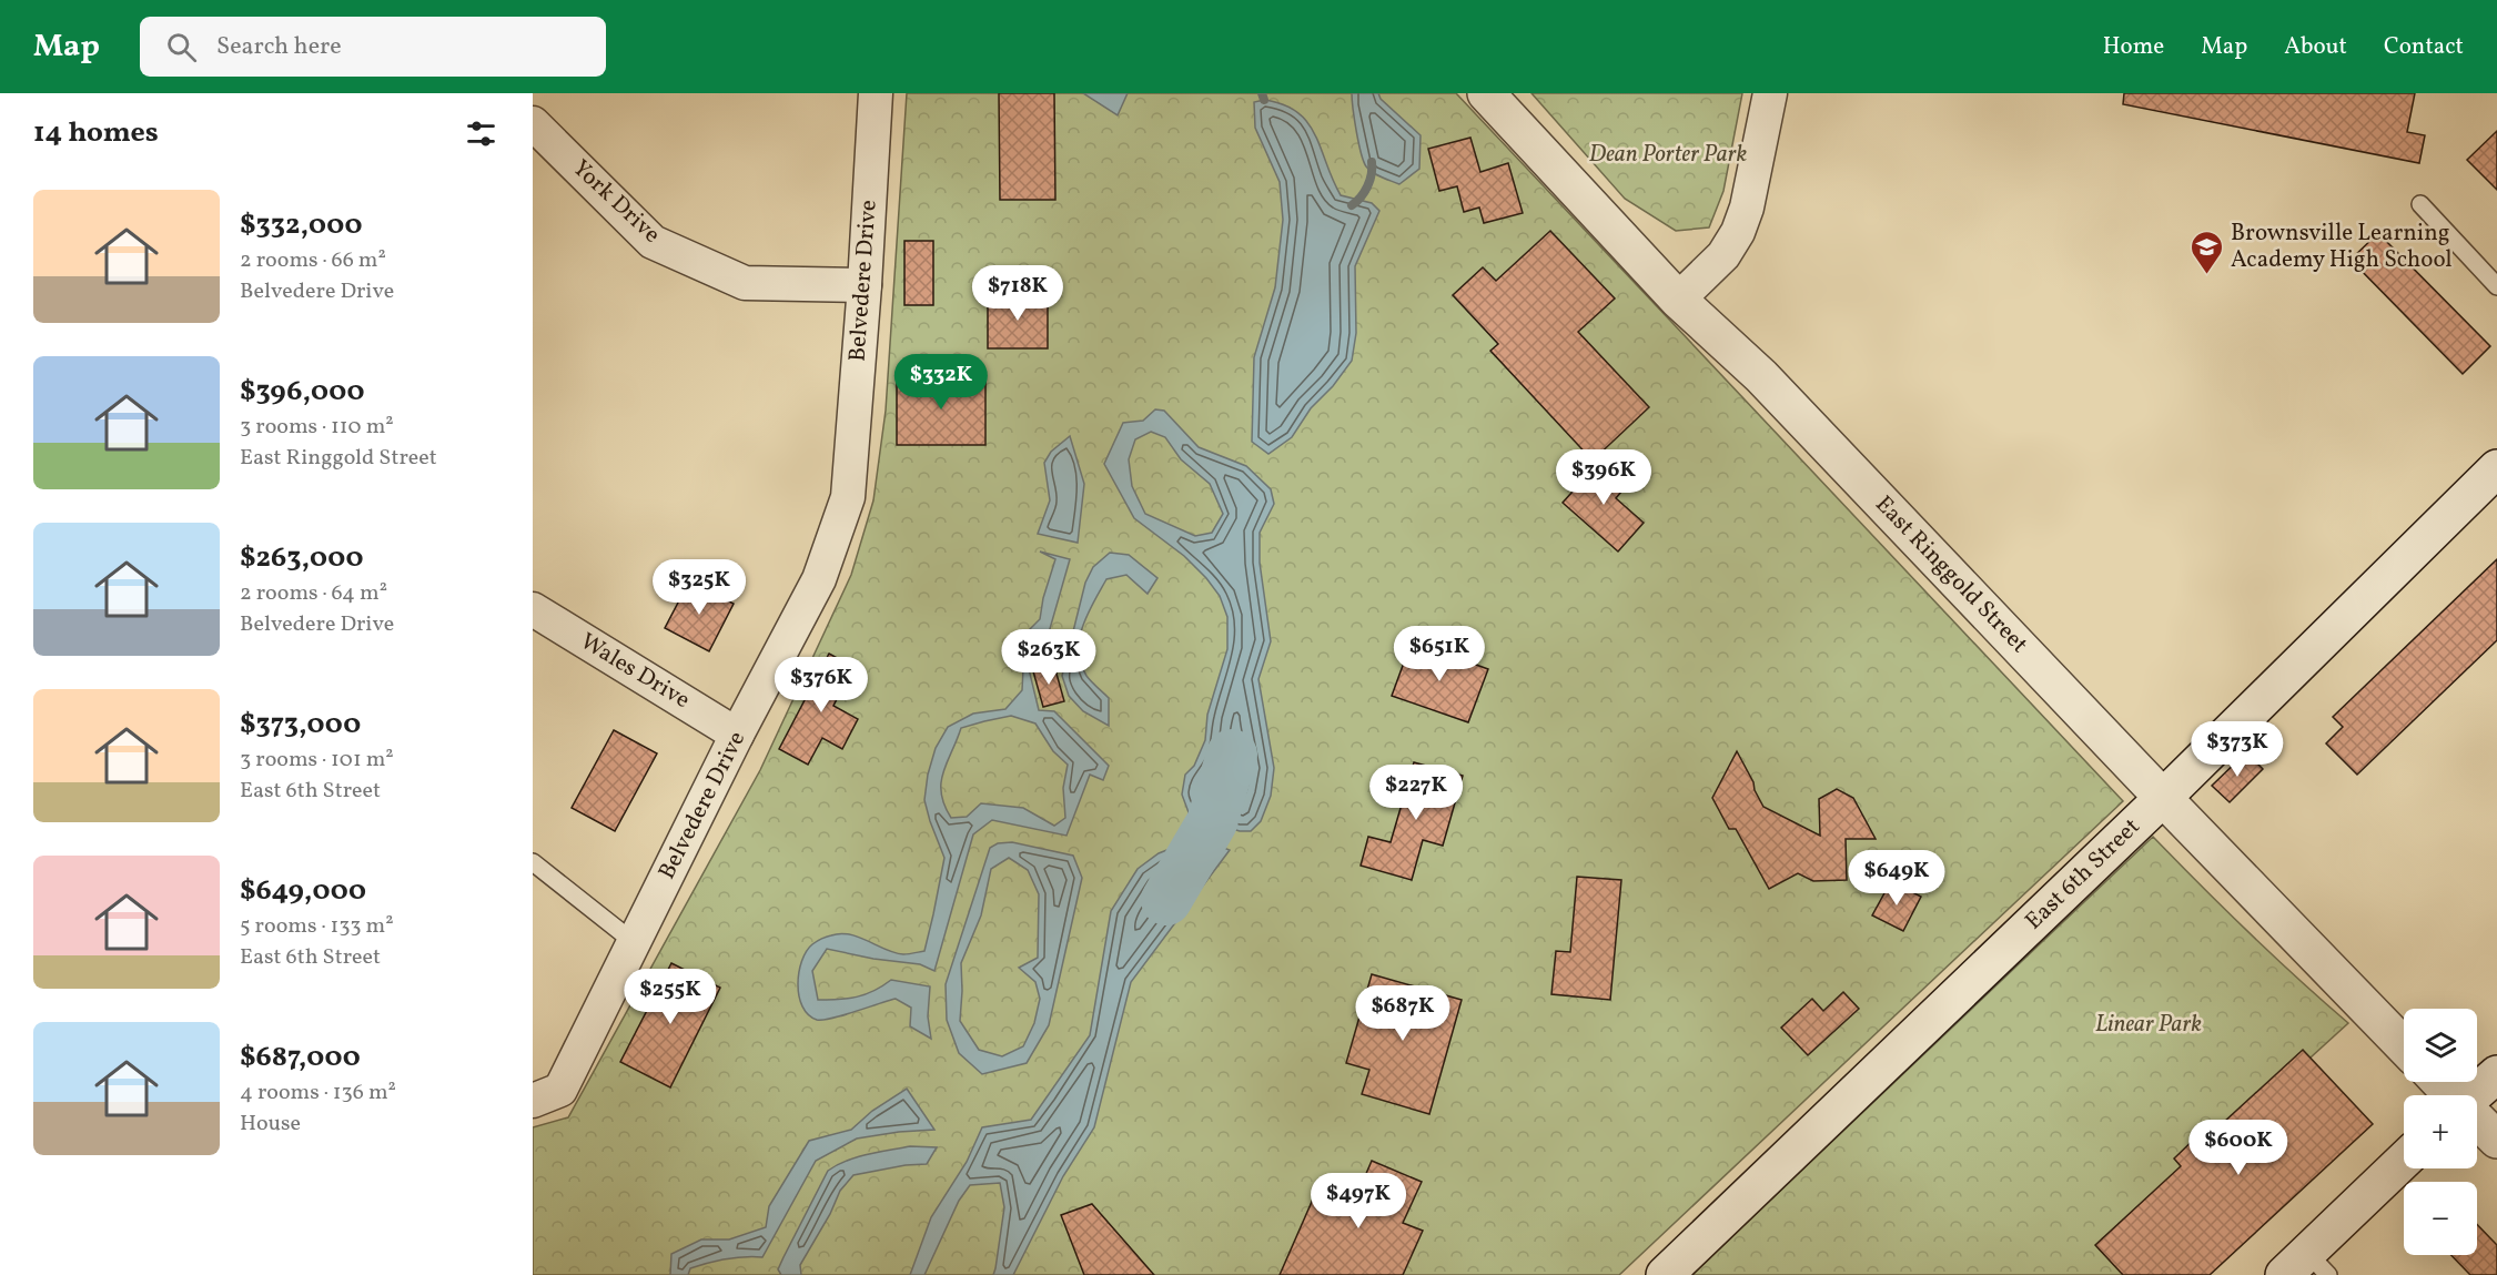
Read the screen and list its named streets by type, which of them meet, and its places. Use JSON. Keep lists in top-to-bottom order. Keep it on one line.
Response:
{"streets":{"street":["York Drive","Belvedere Drive","East Ringgold Street","Wales Drive","East 6th Street"]},"crossings":[["York Drive","Belvedere Drive"],["Belvedere Drive","Wales Drive"],["East Ringgold Street","East 6th Street"]],"parks":["Dean Porter Park","Linear Park"],"places":{"school or university":["Brownsville Learning Academy High School"]},"page":{"header":"Map","search":"Search here","nav":["Home","Map","About","Contact"],"heading":"14 homes","list":[{"name":"$332,000","note":"2 rooms · 66 m² · Belvedere Drive"},{"name":"$396,000","note":"3 rooms · 110 m² · East Ringgold Street"},{"name":"$263,000","note":"2 rooms · 64 m² · Belvedere Drive"},{"name":"$373,000","note":"3 rooms · 101 m² · East 6th Street"},{"name":"$649,000","note":"5 rooms · 133 m² · East 6th Street"},{"name":"$687,000","note":"4 rooms · 136 m² · House"}],"price":["$718K","$332K","$396K","$325K","$651K","$263K","$376K","$373K","$227K","$649K","$255K","$687K","$600K","$497K"],"map_buttons":["+","−"]}}
